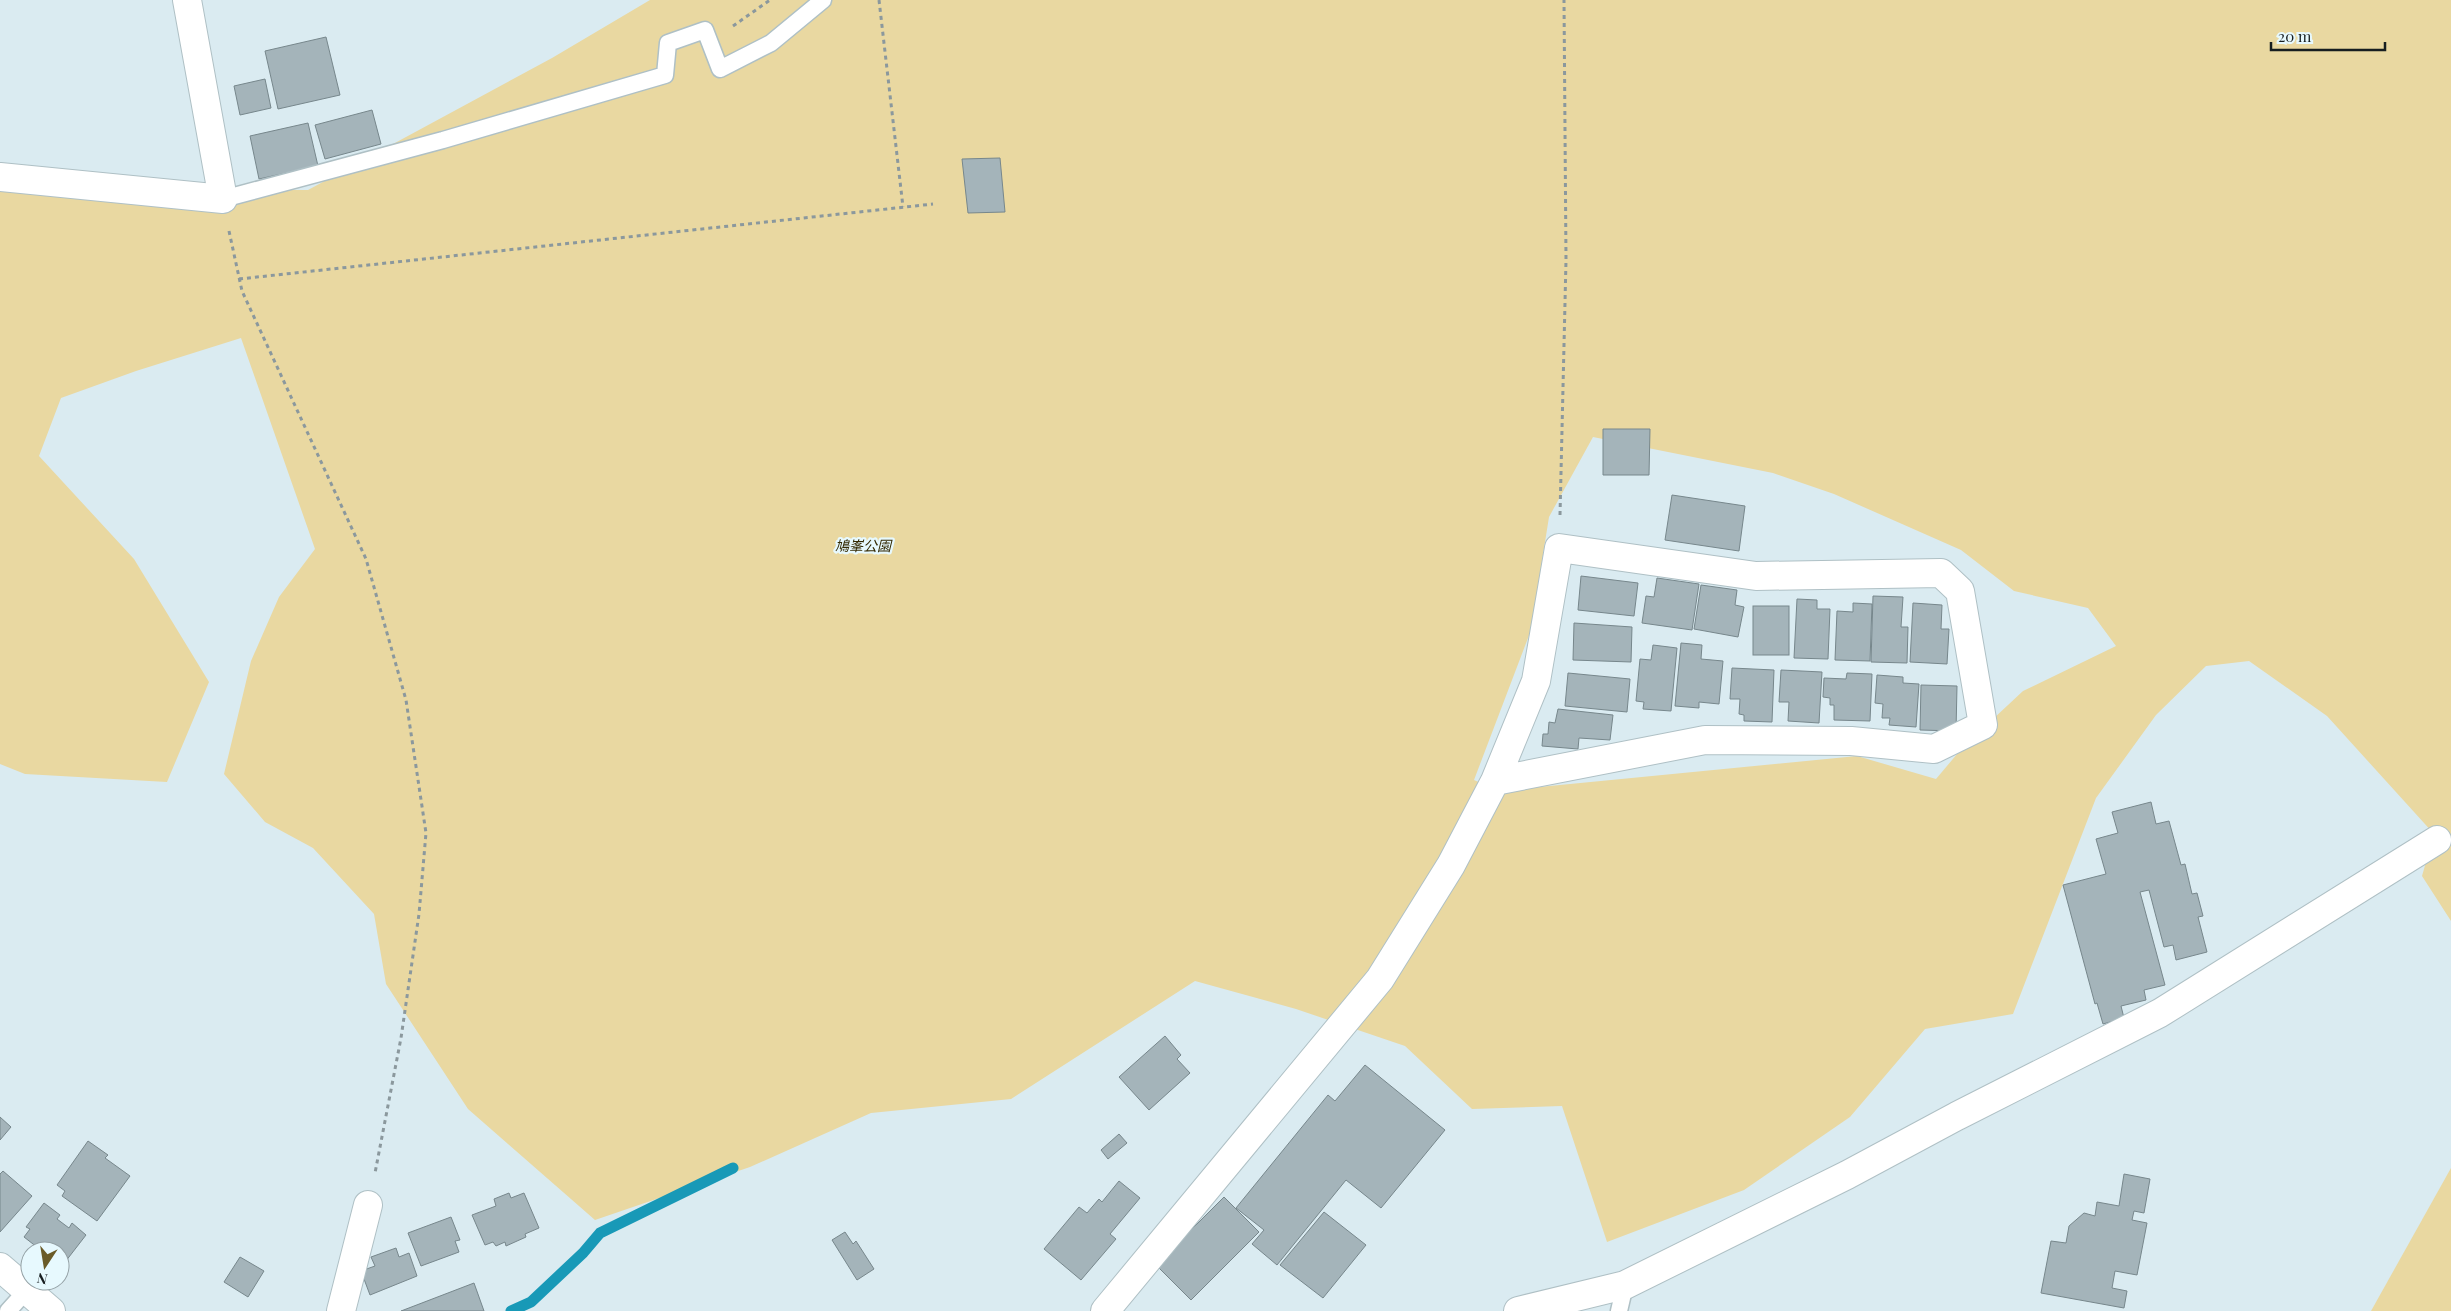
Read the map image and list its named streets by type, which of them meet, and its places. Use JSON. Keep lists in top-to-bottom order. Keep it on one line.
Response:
{"parks":["鳩峯公園"],"scale_bar":"20 m","north":"bottom"}
